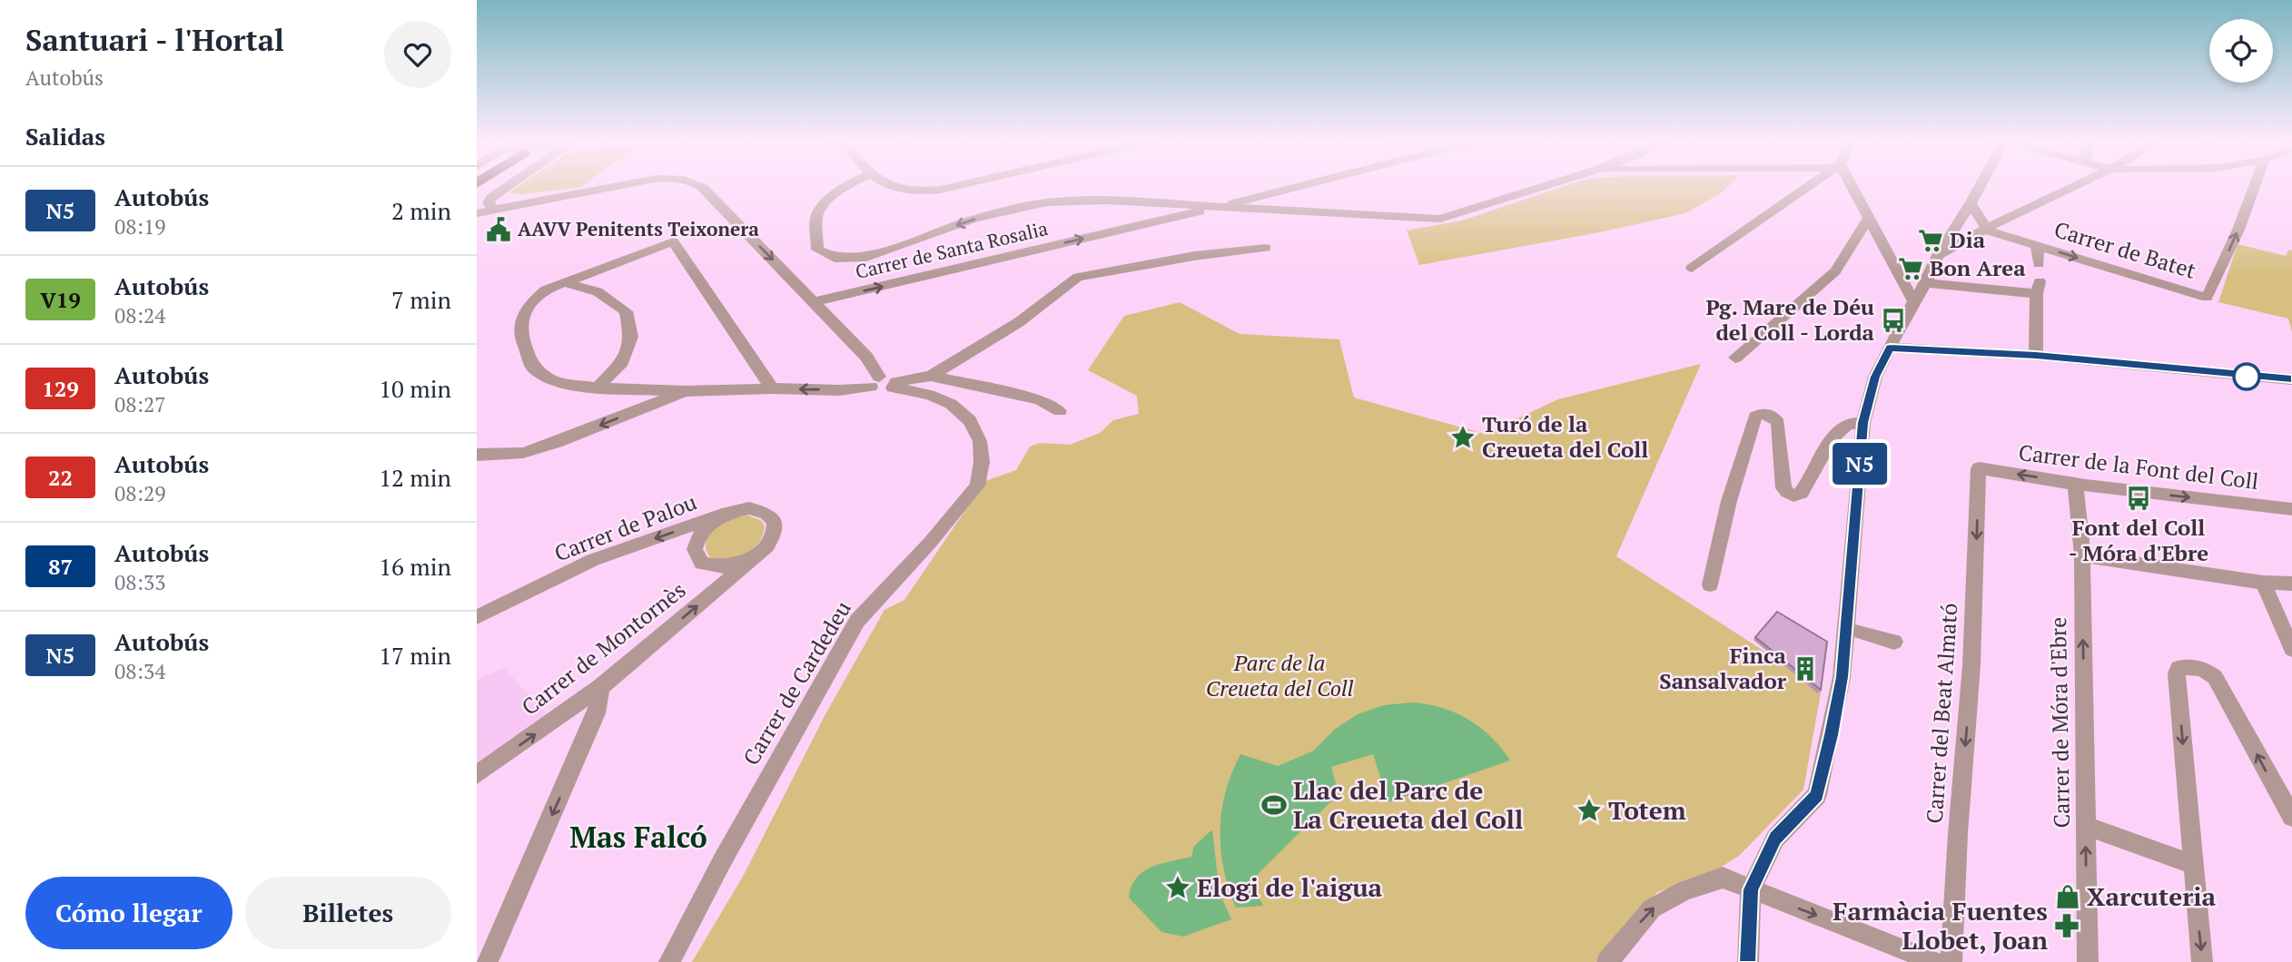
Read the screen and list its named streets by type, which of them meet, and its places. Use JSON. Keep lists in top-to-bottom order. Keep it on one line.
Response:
{"streets":{"street":["Carrer de Santa Rosalia","Carrer de Batet","Carrer de la Font del Coll","Carrer de Palou","Carrer de Montornès","Carrer de Cardedeu","Carrer del Beat Almató","Carrer de Móra d'Ebre"]},"crossings":[["Carrer de la Font del Coll","Carrer del Beat Almató"],["Carrer de la Font del Coll","Carrer de Móra d'Ebre"],["Carrer de Palou","Carrer de Montornès"]],"one_way":["Carrer de Montornès","Carrer de Móra d'Ebre"],"districts":["Mas Falcó"],"parks":["Parc de la Creueta del Coll"],"places":{"public building":["AAVV Penitents Teixonera"],"supermarket":["Dia","Bon Area"],"bus stop":["Pg. Mare de Déu del Coll - Lorda","Font del Coll - Móra d'Ebre"],"place":["Turó de la Creueta del Coll","Totem","Elogi de l'aigua"],"building":["Finca Sansalvador"],"sports":["Llac del Parc de La Creueta del Coll"],"shop":["Xarcuteria"],"pharmacy":["Farmàcia Fuentes Llobet, Joan"]},"lines":["bus line N5"],"page":{"heading":[["Santuari - l'Hortal","Autobús"],"Salidas"],"on_map":"N5","list":[{"mark":"N5","name":"Autobús","note":"08:19","value":"2 min"},{"mark":"V19","name":"Autobús","note":"08:24","value":"7 min"},{"mark":"129","name":"Autobús","note":"08:27","value":"10 min"},{"mark":"22","name":"Autobús","note":"08:29","value":"12 min"},{"mark":"87","name":"Autobús","note":"08:33","value":"16 min"},{"mark":"N5","name":"Autobús","note":"08:34","value":"17 min"}],"buttons":["Cómo llegar","Billetes"]}}
